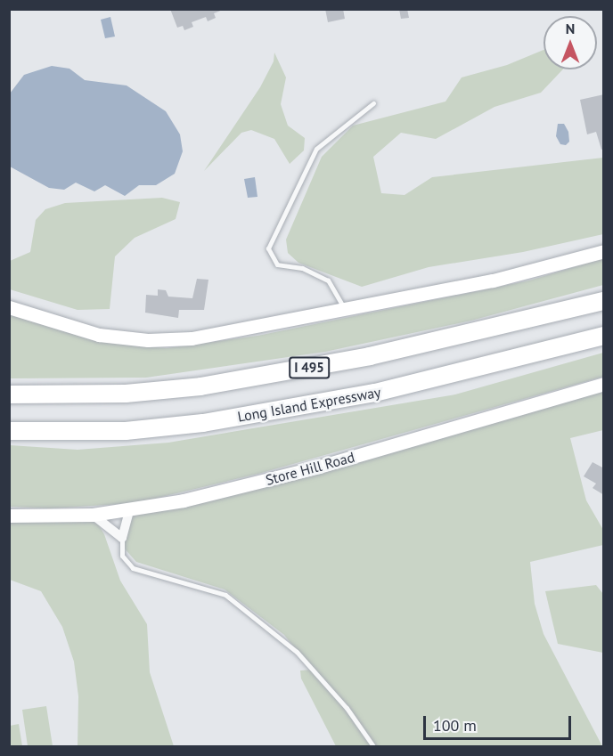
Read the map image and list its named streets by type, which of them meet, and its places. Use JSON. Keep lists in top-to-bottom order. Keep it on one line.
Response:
{"streets":{"highway":["I 495","Long Island Expressway"],"main road":["Store Hill Road"]},"scale_bar":"100 m","north":"top"}
